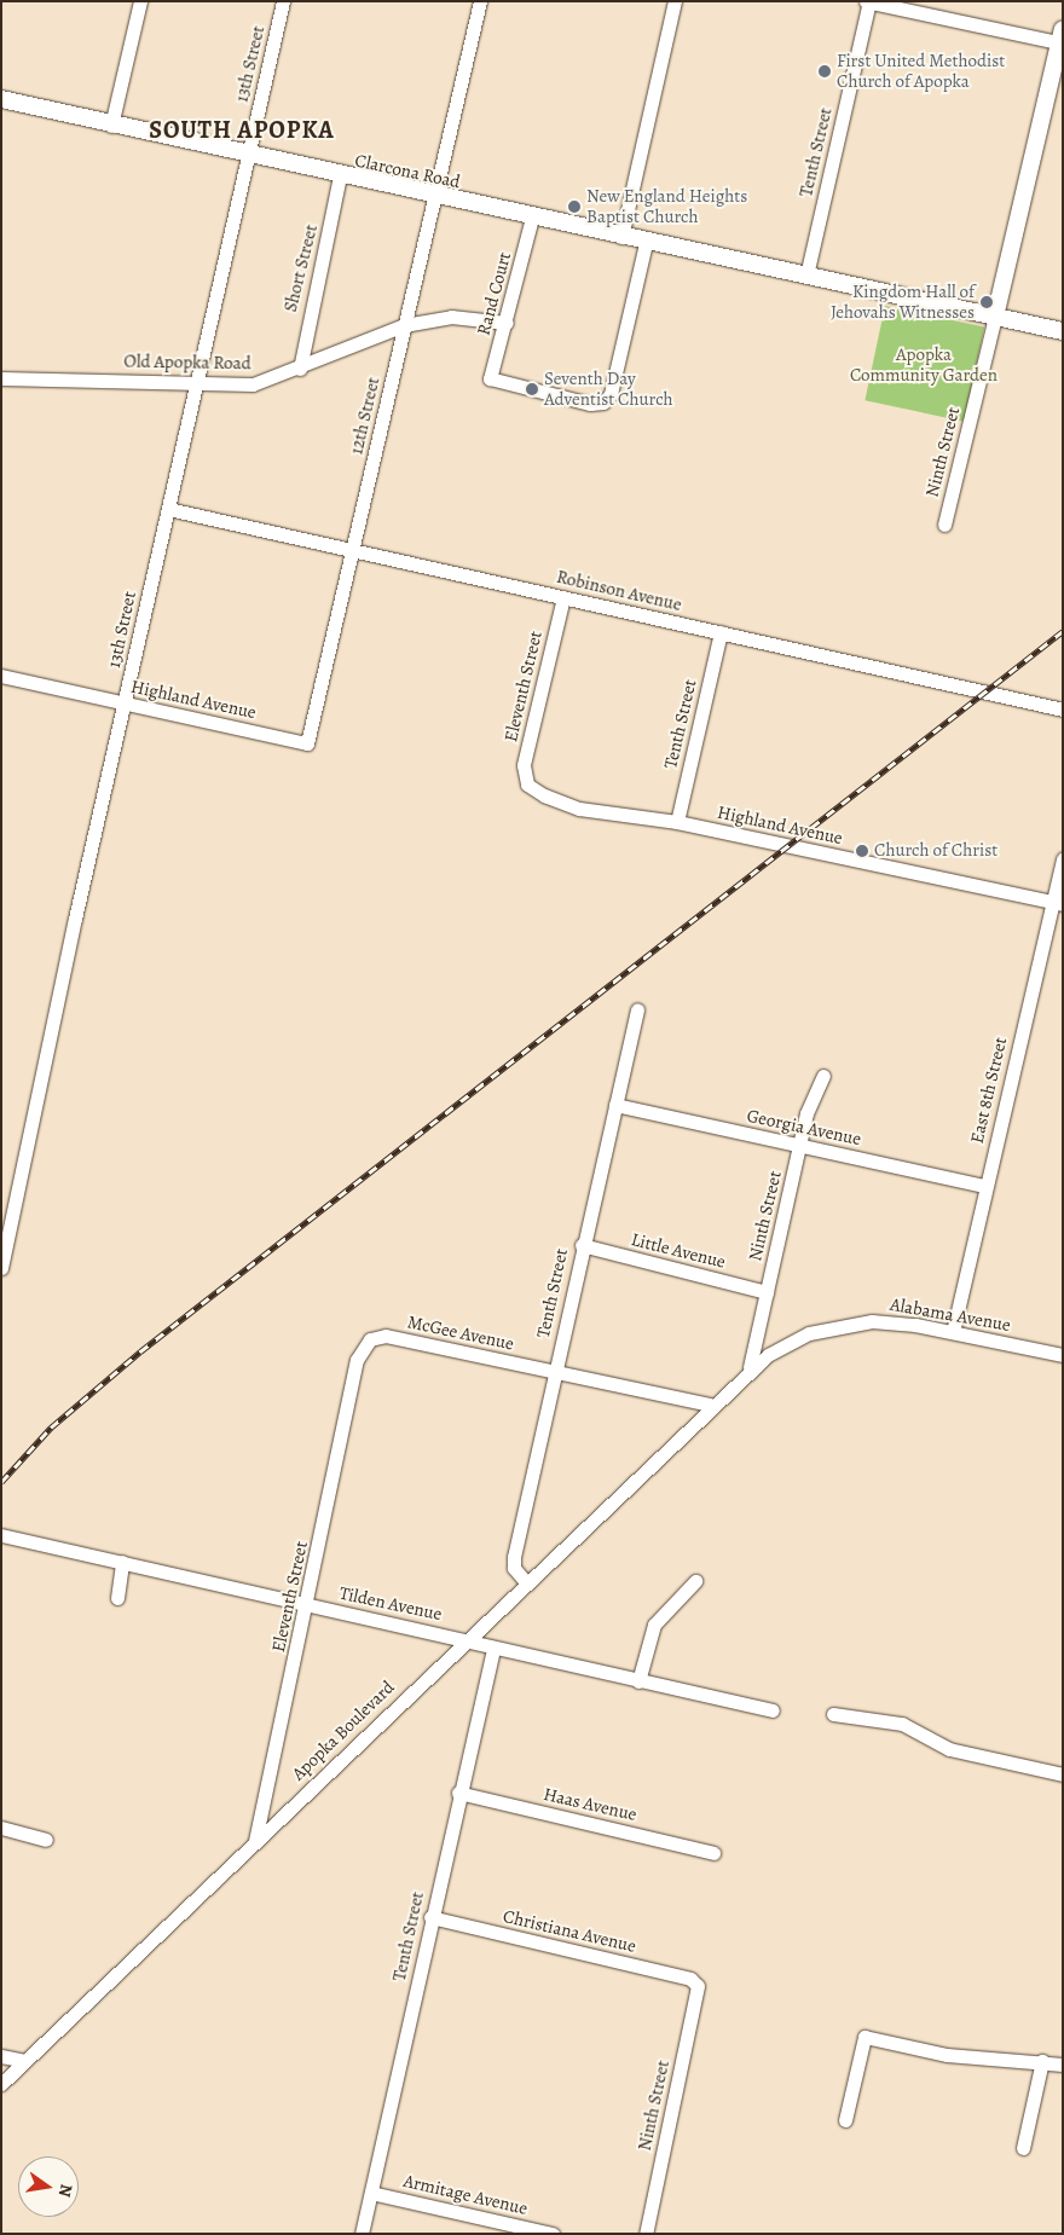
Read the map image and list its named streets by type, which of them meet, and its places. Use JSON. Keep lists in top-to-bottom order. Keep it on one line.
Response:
{"streets":{"main road":["Clarcona Road"],"street":["13th Street","Tenth Street","Short Street","Rand Court","Old Apopka Road","12th Street","Ninth Street","Robinson Avenue","Eleventh Street","Highland Avenue","East 8th Street","Georgia Avenue","Little Avenue","Alabama Avenue","McGee Avenue","Tilden Avenue","Apopka Boulevard","Haas Avenue","Christiana Avenue","Armitage Avenue"]},"crossings":[["13th Street","Clarcona Road"],["13th Street","Old Apopka Road"],["13th Street","Robinson Avenue"],["13th Street","Highland Avenue"],["Tenth Street","Clarcona Road"],["Tenth Street","Robinson Avenue"],["Tenth Street","Highland Avenue"],["Tenth Street","Georgia Avenue"],["Tenth Street","Little Avenue"],["Tenth Street","McGee Avenue"],["Tenth Street","Tilden Avenue"],["Tenth Street","Apopka Boulevard"],["Tenth Street","Haas Avenue"],["Tenth Street","Christiana Avenue"],["Tenth Street","Armitage Avenue"],["Clarcona Road","Short Street"],["Clarcona Road","Rand Court"],["Clarcona Road","12th Street"],["Clarcona Road","Ninth Street"],["Short Street","Old Apopka Road"],["Rand Court","Old Apopka Road"],["Old Apopka Road","12th Street"],["12th Street","Robinson Avenue"],["12th Street","Highland Avenue"],["Ninth Street","Georgia Avenue"],["Ninth Street","Little Avenue"],["Ninth Street","Alabama Avenue"],["Ninth Street","Christiana Avenue"],["Robinson Avenue","Eleventh Street"],["Eleventh Street","Highland Avenue"],["Eleventh Street","McGee Avenue"],["Eleventh Street","Tilden Avenue"],["Eleventh Street","Apopka Boulevard"],["Highland Avenue","East 8th Street"],["East 8th Street","Georgia Avenue"],["East 8th Street","Alabama Avenue"],["Alabama Avenue","McGee Avenue"],["Alabama Avenue","Apopka Boulevard"],["McGee Avenue","Apopka Boulevard"],["Tilden Avenue","Apopka Boulevard"]],"districts":["SOUTH APOPKA"],"parks":["Apopka Community Garden"],"places":["First United Methodist Church of Apopka","New England Heights Baptist Church","Kingdom Hall of Jehovahs Witnesses","Seventh Day Adventist Church","Church of Christ"],"north":"right"}
